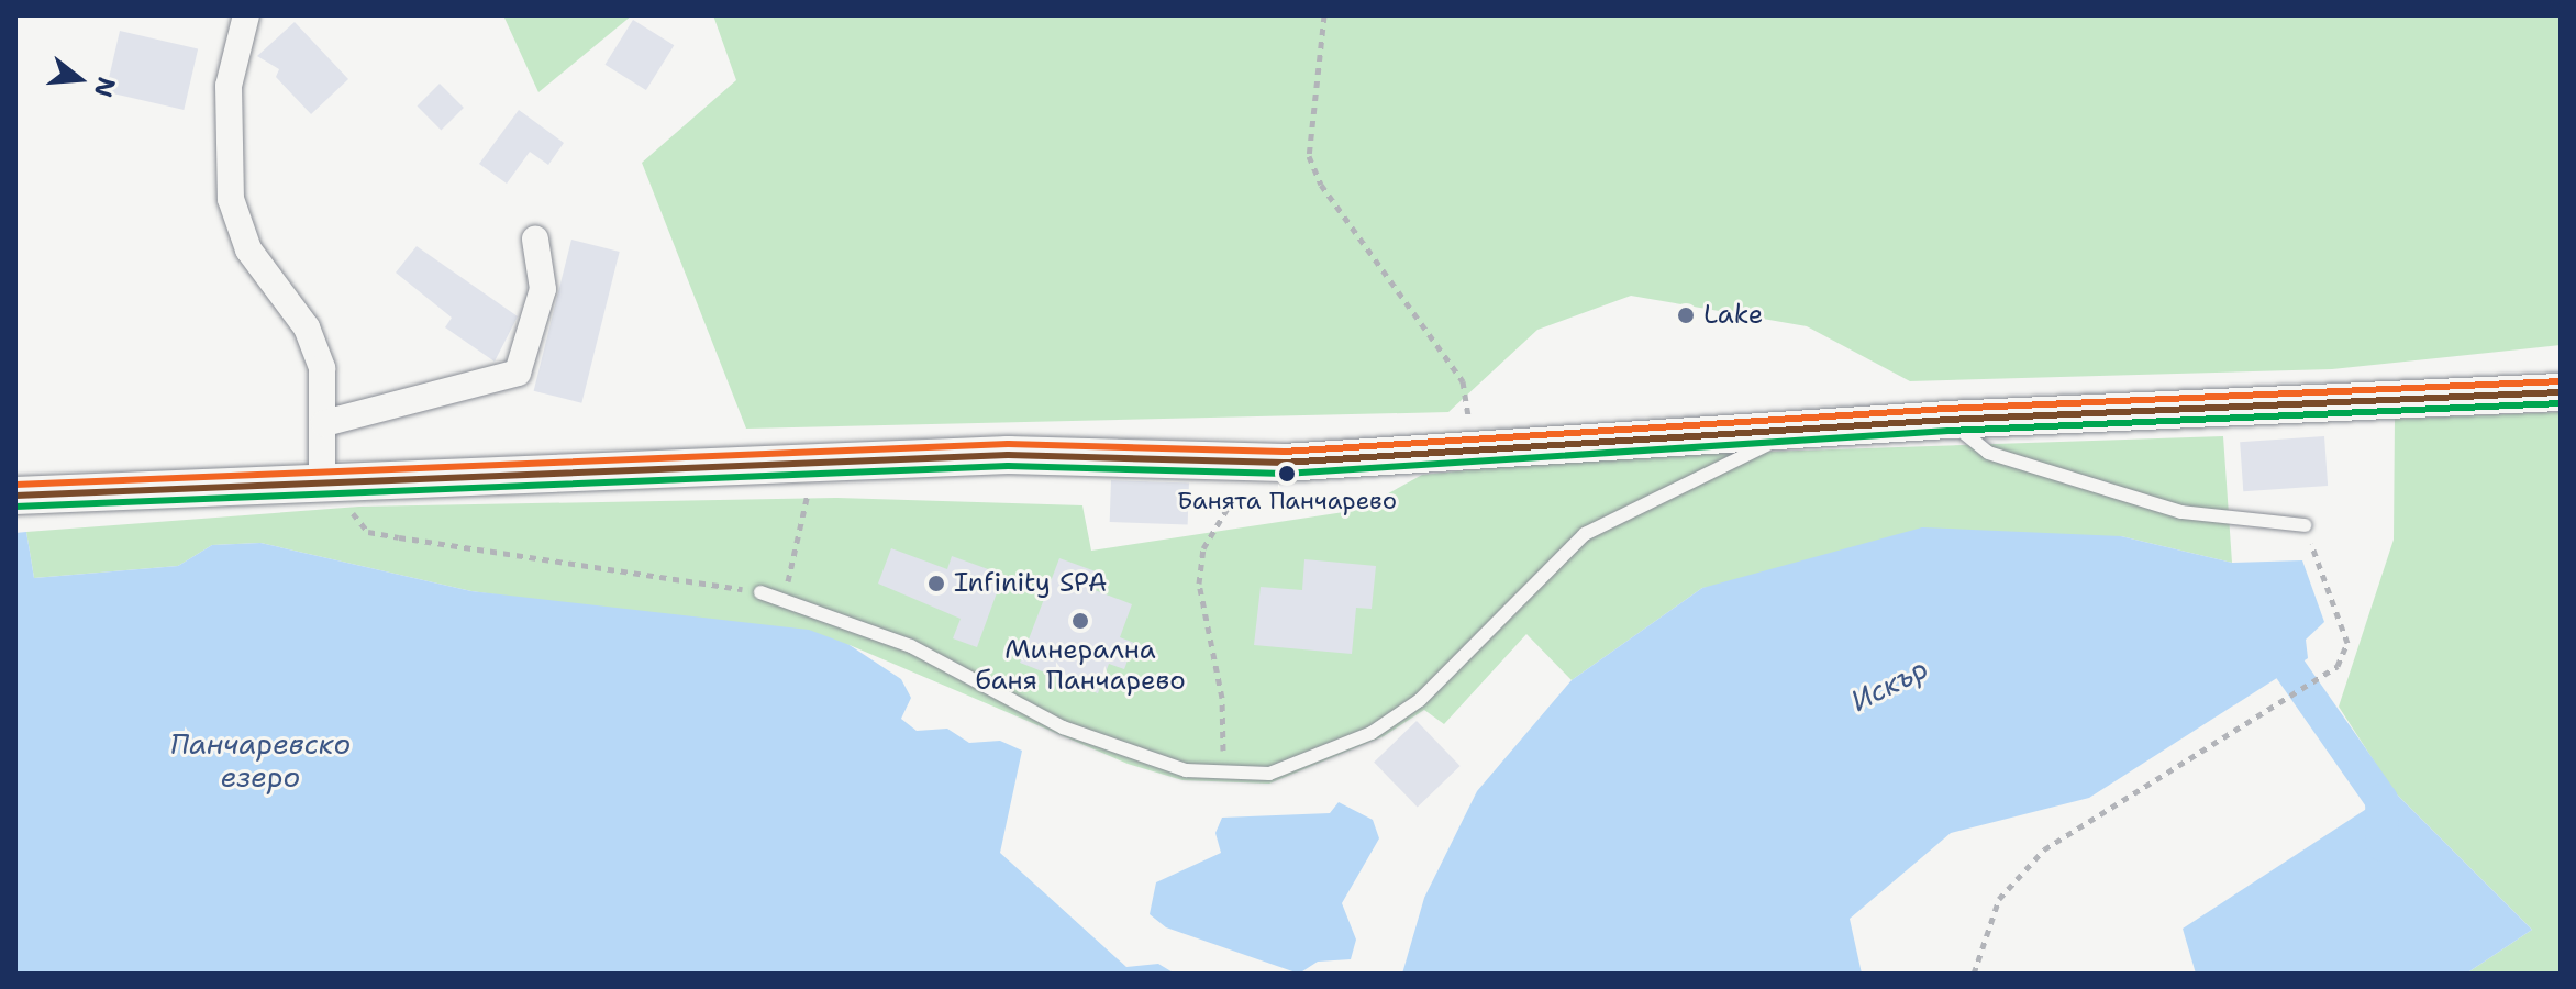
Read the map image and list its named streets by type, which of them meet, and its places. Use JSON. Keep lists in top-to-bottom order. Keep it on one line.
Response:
{"water":["Искър","Панчаревско езеро"],"places":["Lake","Банята Панчарево","Infinity SPA","Минерална баня Панчарево"],"north":"right"}
